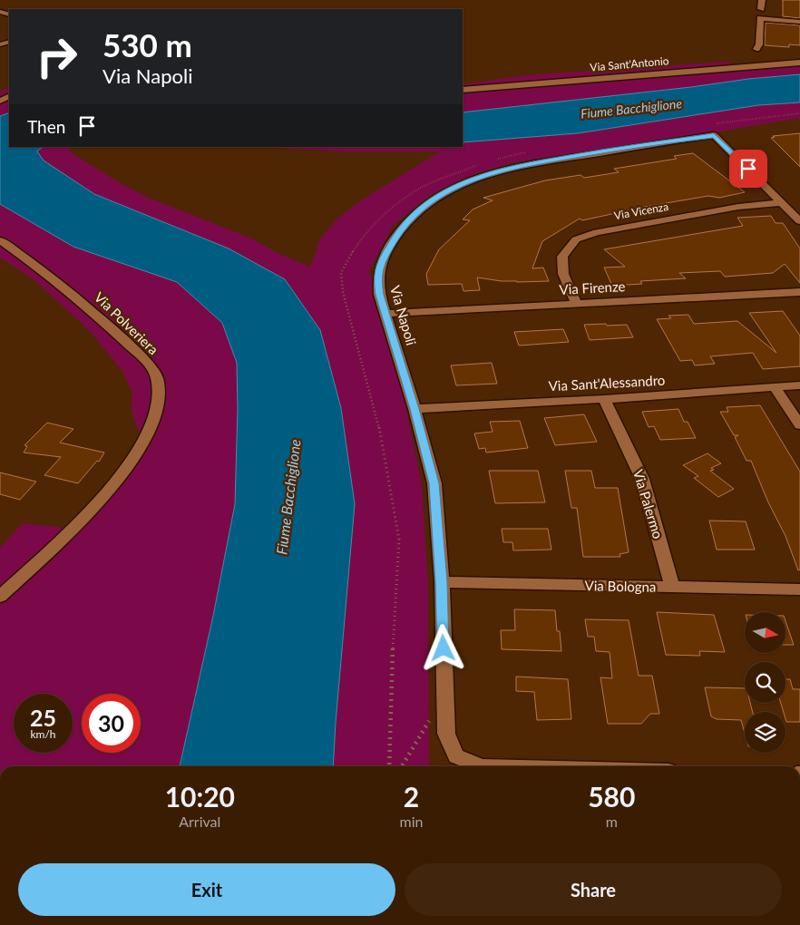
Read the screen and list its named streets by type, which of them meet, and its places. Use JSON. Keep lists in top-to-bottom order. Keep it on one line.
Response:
{"streets":{"street":["Via Sant'Antonio","Via Vicenza","Via Firenze","Via Napoli","Via Polveriera","Via Sant'Alessandro","Via Palermo","Via Bologna"]},"crossings":[["Via Vicenza","Via Firenze"],["Via Vicenza","Via Napoli"],["Via Firenze","Via Napoli"],["Via Napoli","Via Sant'Alessandro"],["Via Napoli","Via Bologna"],["Via Sant'Alessandro","Via Palermo"],["Via Palermo","Via Bologna"]],"water":["Fiume Bacchiglione"],"north":"right","page":{"turn":["530 m","Via Napoli"],"then":"Then","speed":"25 km/h","limit":"30","eta":["10:20","Arrival","2","min","580","m"],"buttons":["Exit","Share"]}}
